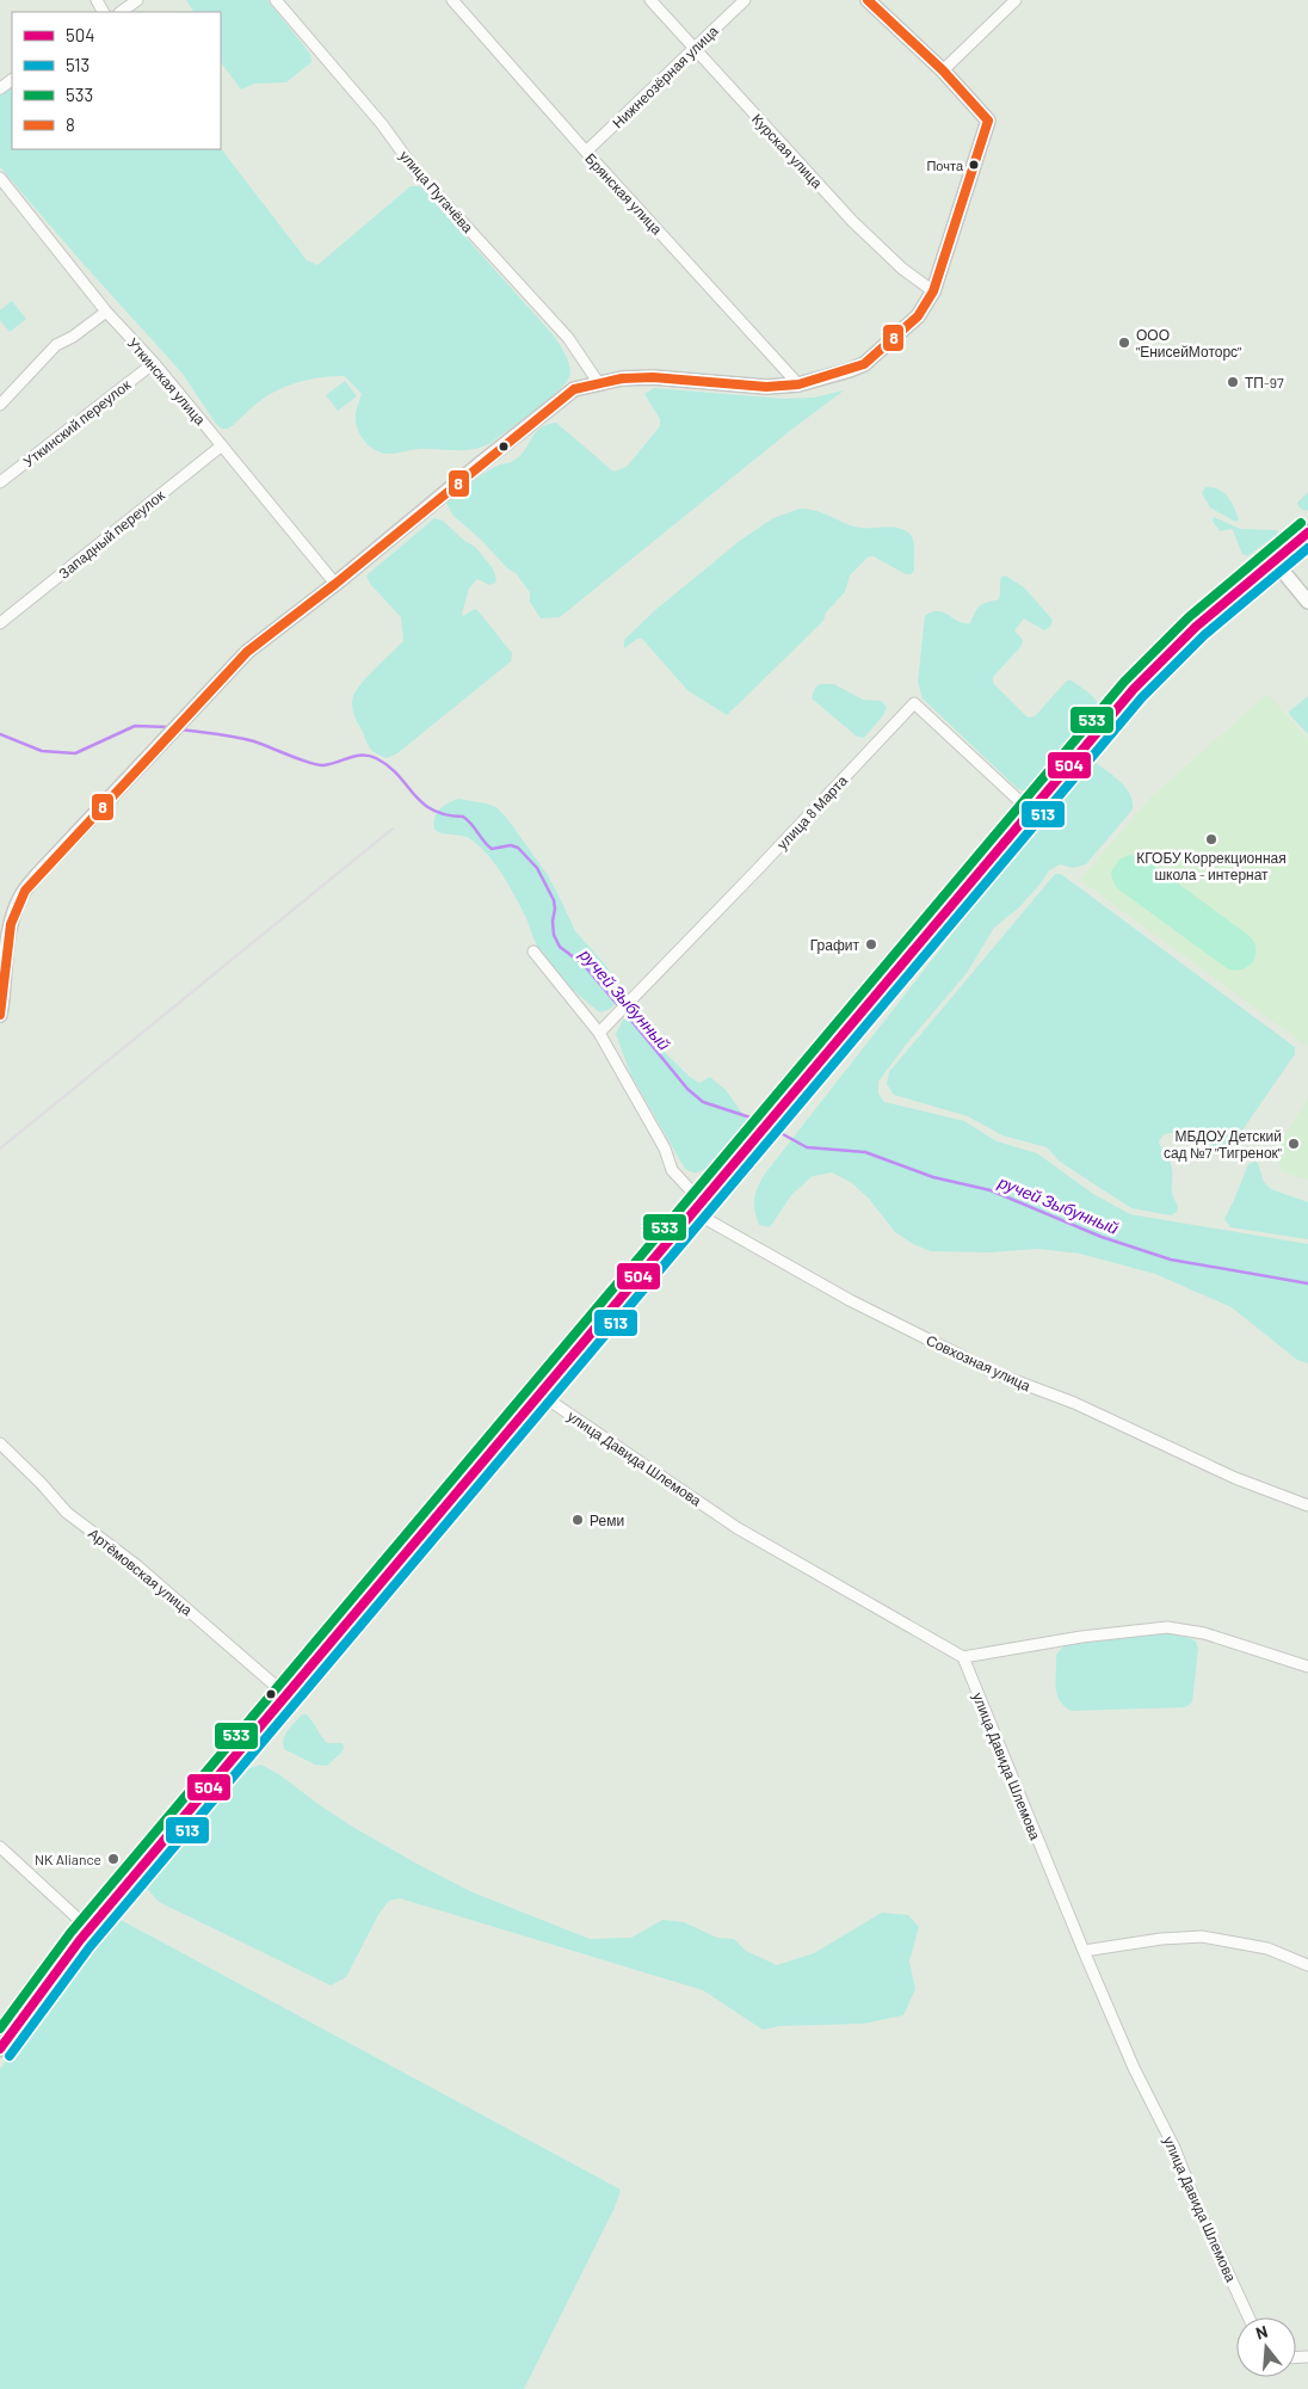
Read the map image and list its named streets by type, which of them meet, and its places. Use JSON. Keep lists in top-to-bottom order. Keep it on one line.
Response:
{"streets":{"street":["Нижнеозёрная улица","Курская улица","улица Пугачёва","Брянская улица","Уткинская улица","Уткинский переулок","Западный переулок","улица 8 Марта","Совхозная улица","улица Давида Шлемова","Артёмовская улица"]},"crossings":[["Нижнеозёрная улица","Курская улица"],["Нижнеозёрная улица","Брянская улица"],["Уткинская улица","Уткинский переулок"],["Уткинская улица","Западный переулок"]],"water":["ручей Зыбунный"],"places":["Почта","ООО \"ЕнисейМоторс\"","ТП-97","КГОБУ Коррекционная школа - интернат","Графит","МБДОУ Детский сад №7 \"Тигренок\"","Реми","NK Aliance"],"lines":["transit line 8","transit line 533","transit line 504","transit line 513"],"legend":["504","513","533","8"],"north":"top"}
